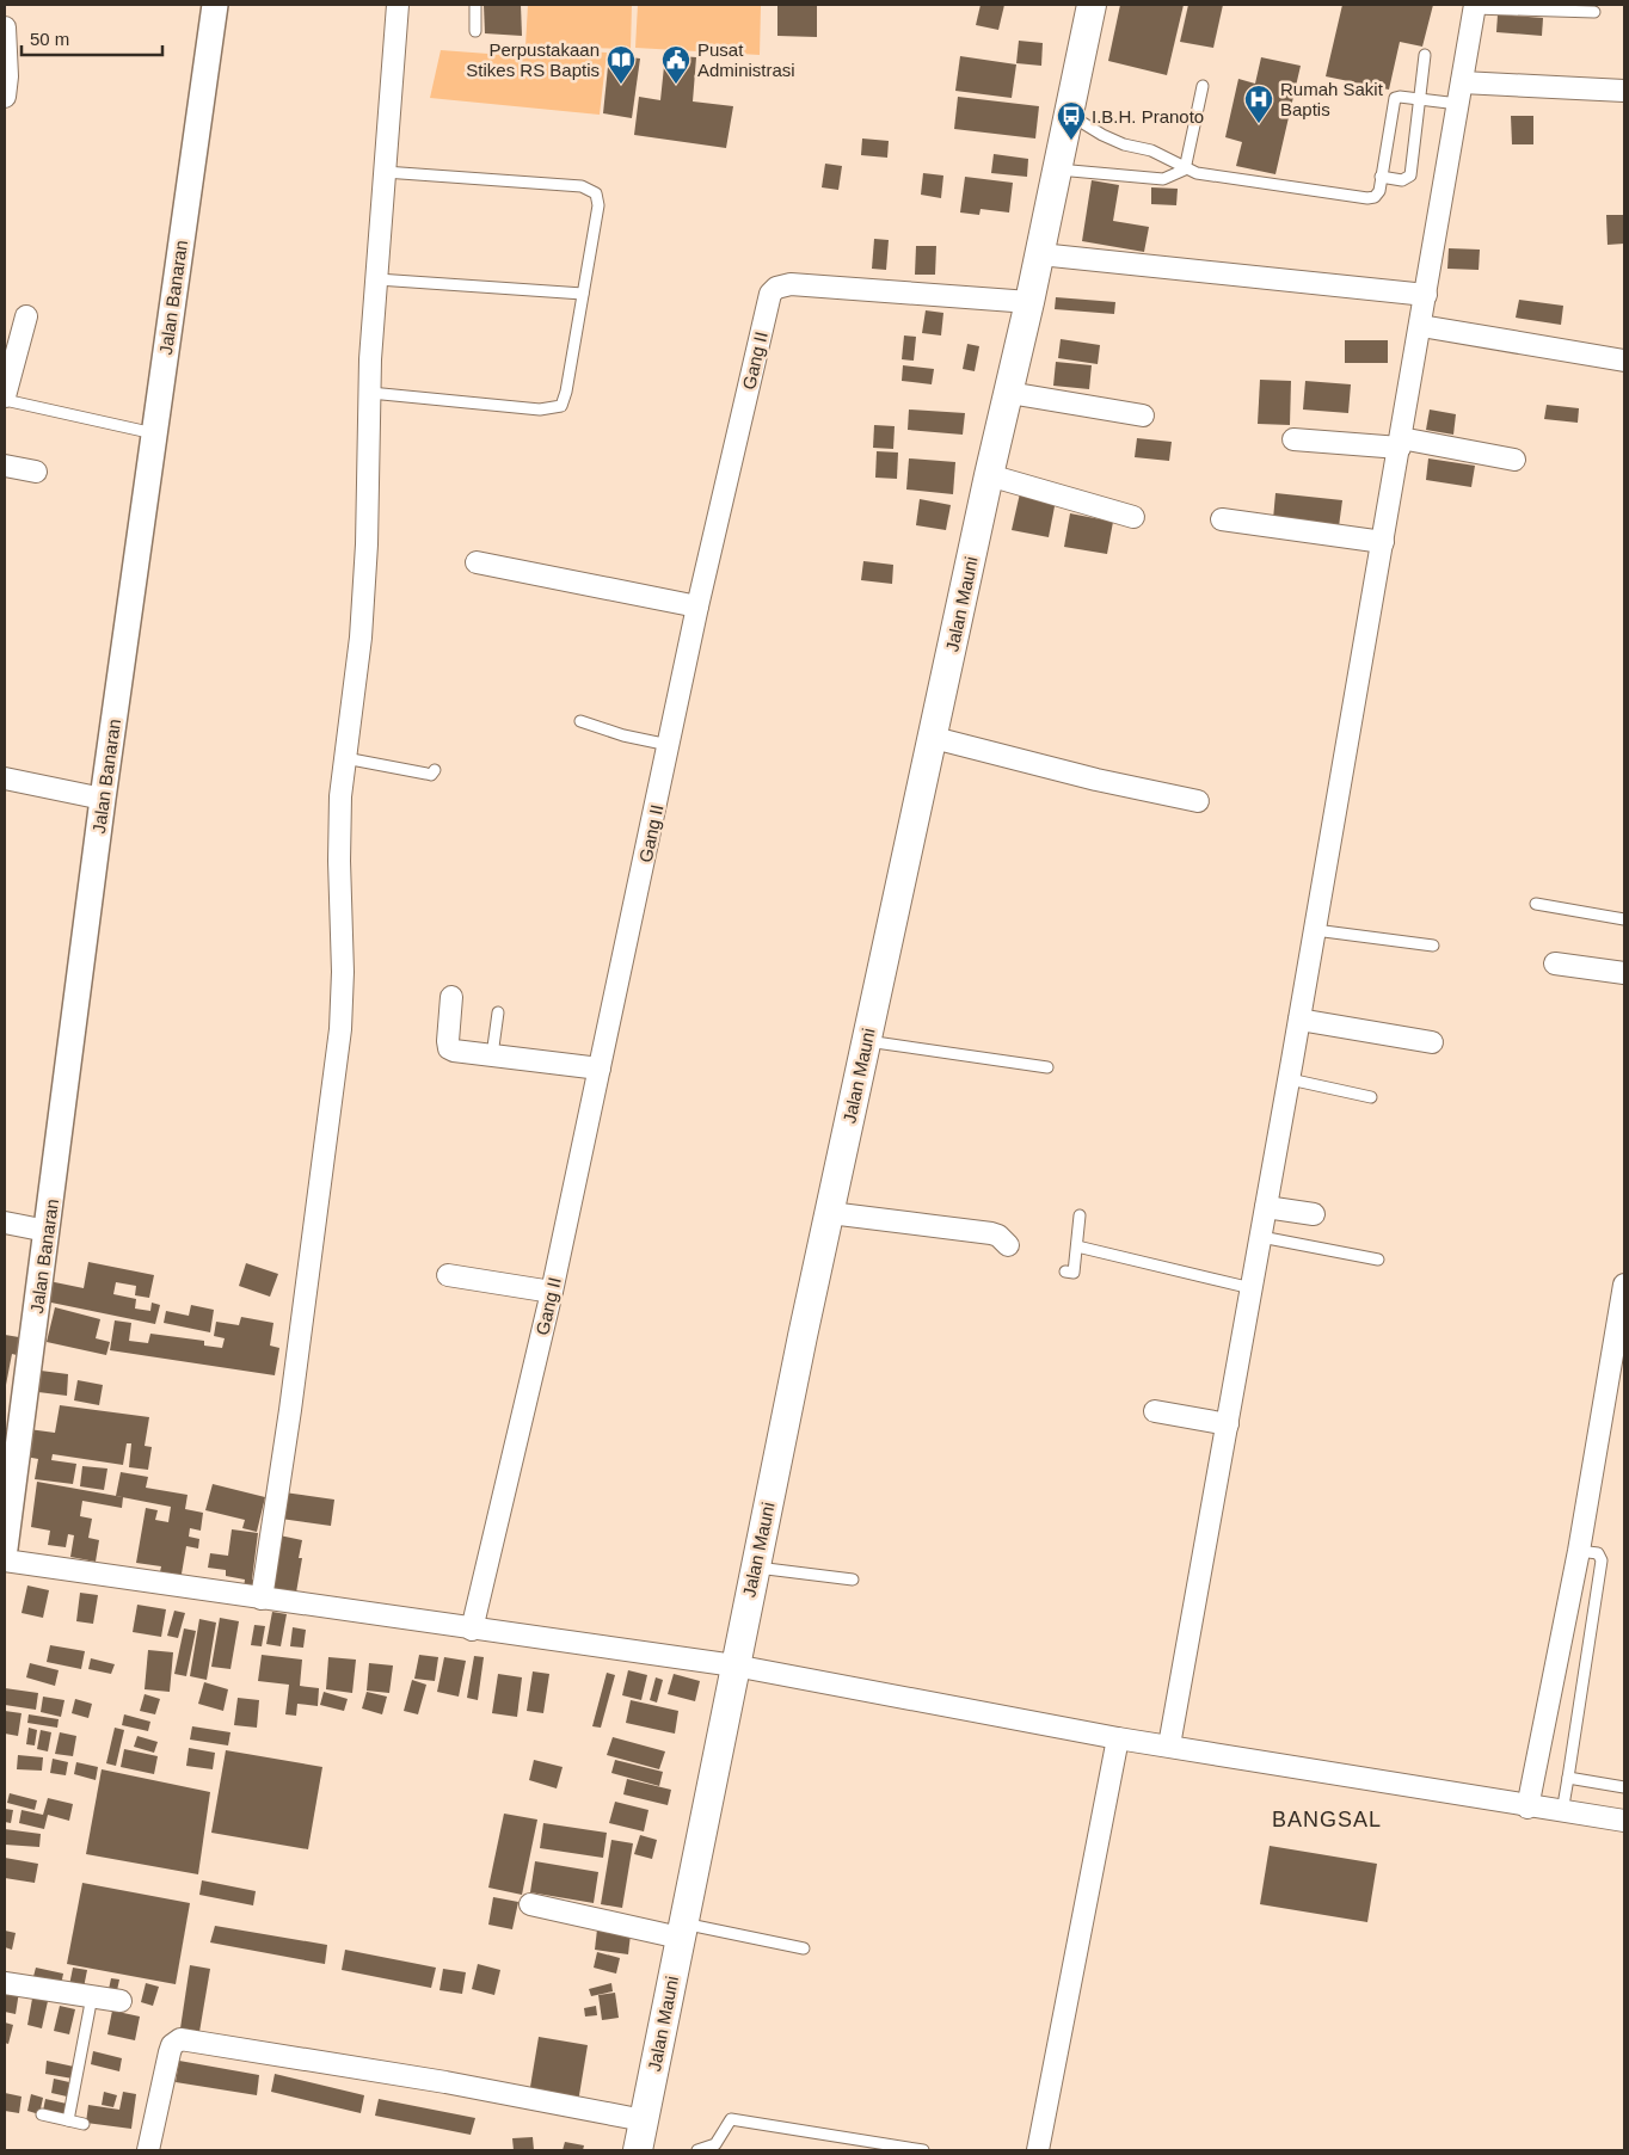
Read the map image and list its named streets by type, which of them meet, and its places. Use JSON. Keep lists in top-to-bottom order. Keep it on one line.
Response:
{"streets":{"main road":["Jalan Mauni"],"street":["Jalan Banaran","Gang II"]},"crossings":[["Gang II","Jalan Mauni"]],"districts":["BANGSAL"],"places":{"library":["Perpustakaan Stikes RS Baptis"],"public building":["Pusat Administrasi"],"hospital":["Rumah Sakit Baptis"],"bus stop":["I.B.H. Pranoto"]},"scale_bar":"50 m"}
